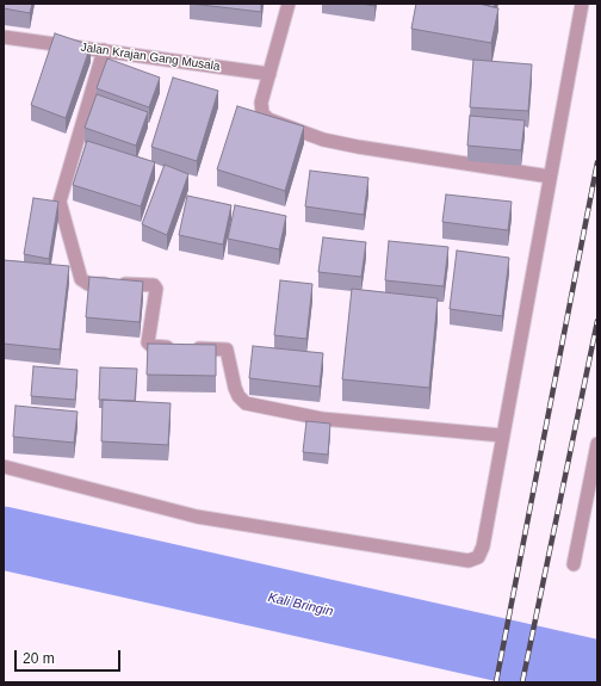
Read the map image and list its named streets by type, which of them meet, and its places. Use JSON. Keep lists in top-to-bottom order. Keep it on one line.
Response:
{"streets":{"street":["Jalan Krajan Gang Musala"]},"water":["Kali Bringin"],"scale_bar":"20 m"}
